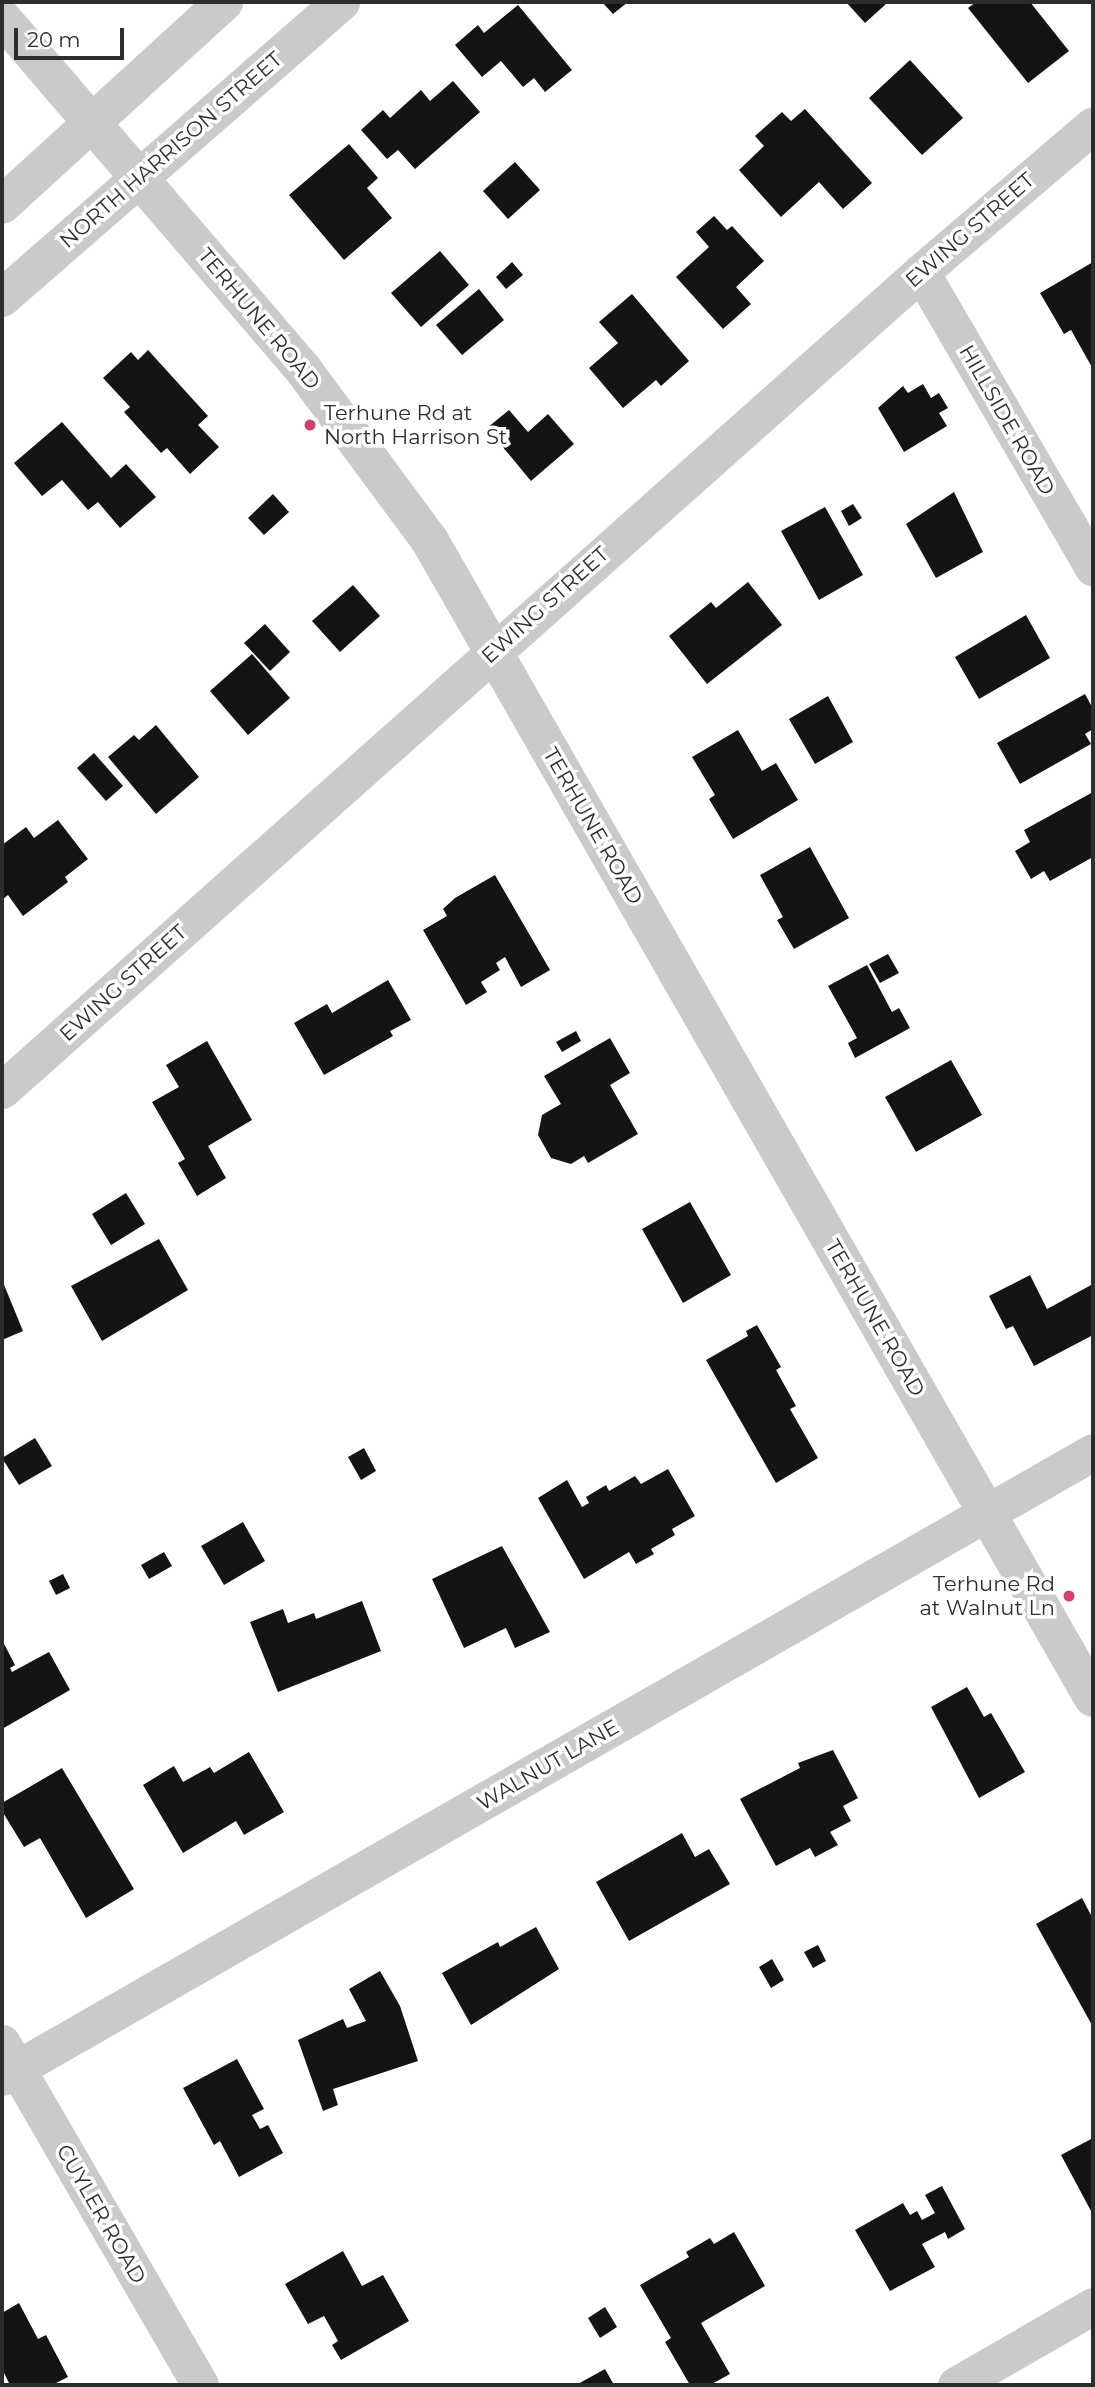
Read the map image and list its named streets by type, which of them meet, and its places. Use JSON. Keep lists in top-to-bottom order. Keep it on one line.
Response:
{"streets":{"street":["NORTH HARRISON STREET","EWING STREET","TERHUNE ROAD","HILLSIDE ROAD","WALNUT LANE","CUYLER ROAD"]},"crossings":[["NORTH HARRISON STREET","TERHUNE ROAD"],["EWING STREET","TERHUNE ROAD"],["EWING STREET","HILLSIDE ROAD"],["TERHUNE ROAD","WALNUT LANE"],["WALNUT LANE","CUYLER ROAD"]],"places":["Terhune Rd at North Harrison St","Terhune Rd at Walnut Ln"],"scale_bar":"20 m"}
